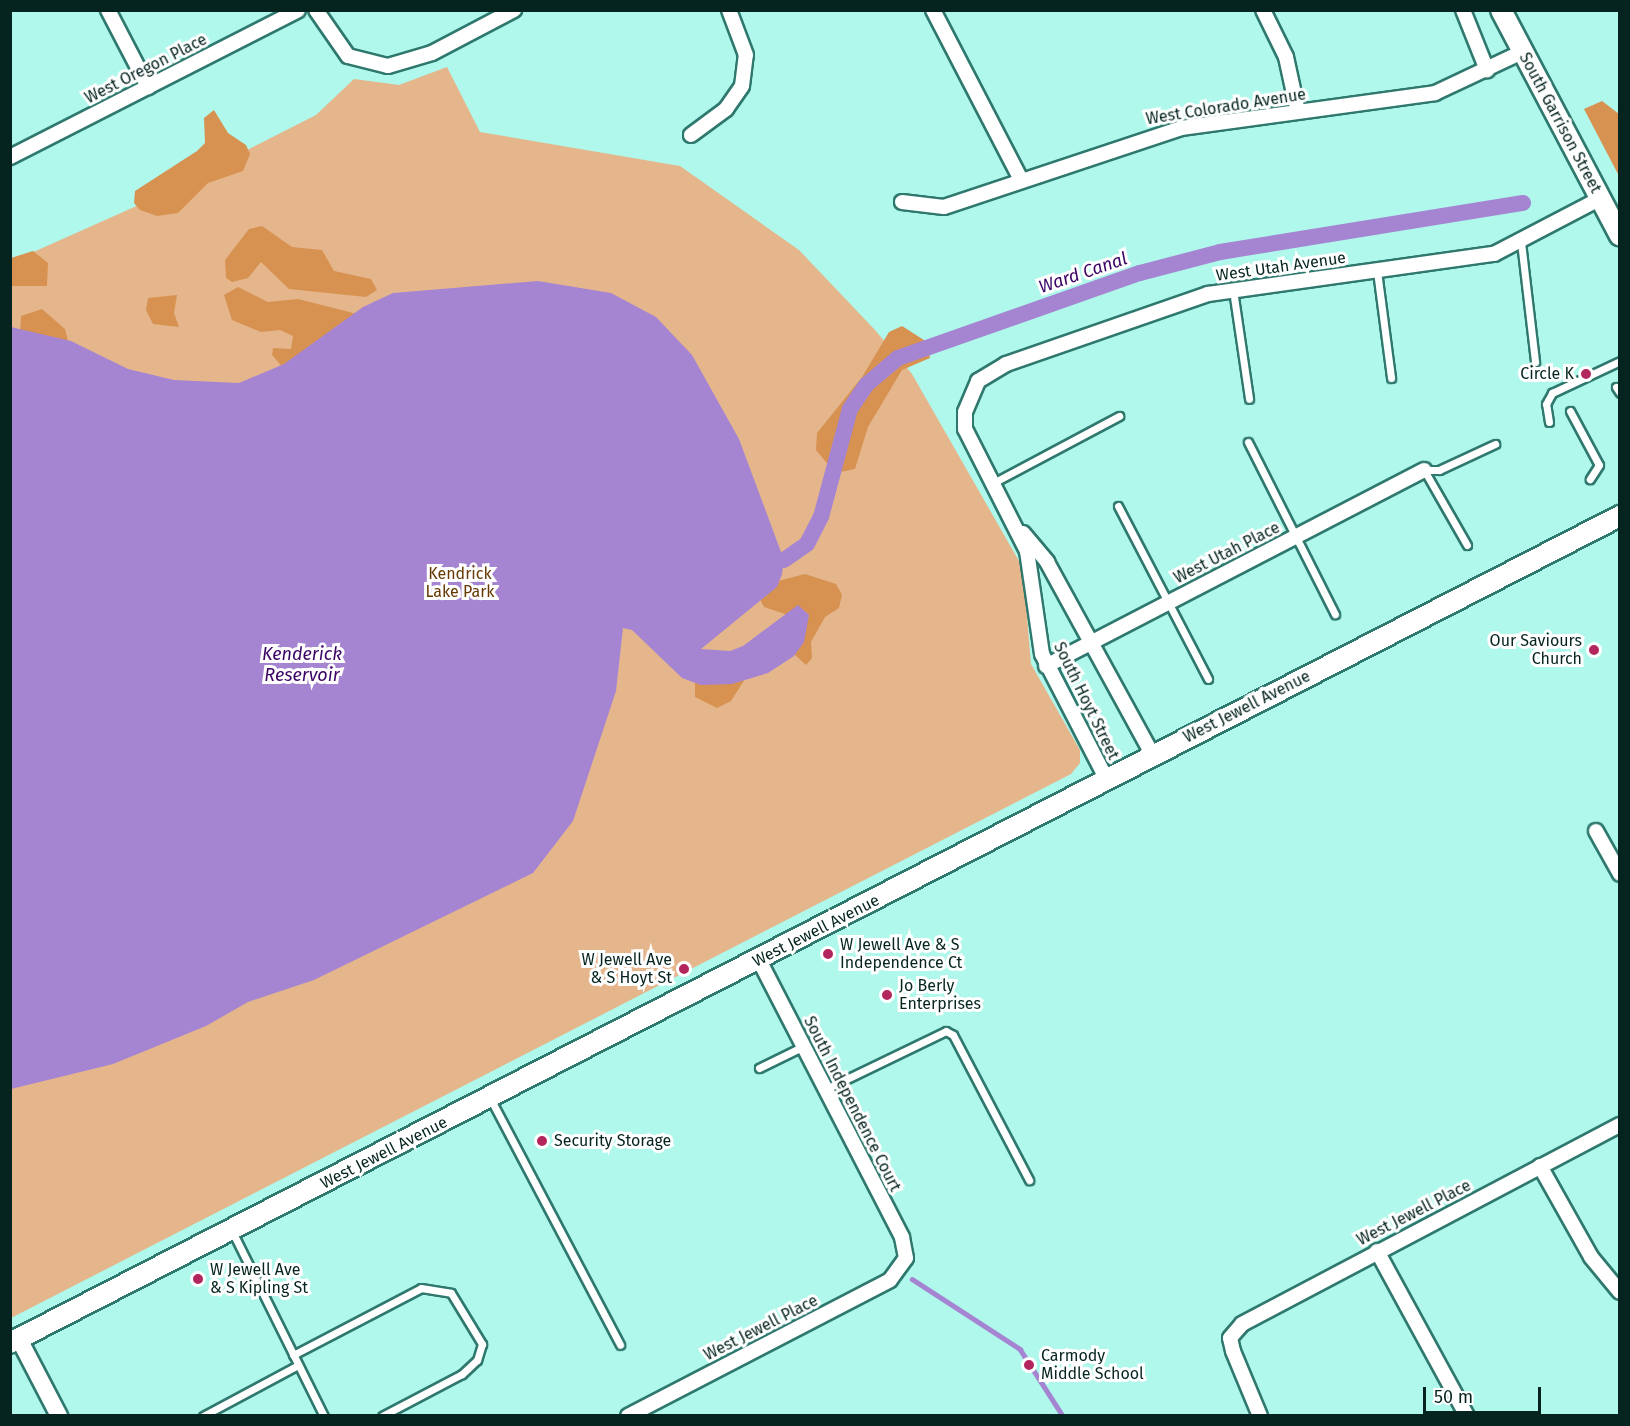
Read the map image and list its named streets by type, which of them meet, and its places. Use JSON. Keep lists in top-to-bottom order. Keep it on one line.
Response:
{"streets":{"main road":["South Garrison Street","West Jewell Avenue"],"street":["West Oregon Place","West Colorado Avenue","West Utah Avenue","West Utah Place","South Hoyt Street","South Independence Court","West Jewell Place"]},"crossings":[["West Colorado Avenue","South Garrison Street"],["South Garrison Street","West Utah Avenue"],["West Utah Avenue","South Hoyt Street"],["West Utah Place","South Hoyt Street"],["South Hoyt Street","West Jewell Avenue"],["West Jewell Avenue","South Independence Court"],["South Independence Court","West Jewell Place"]],"water":["Ward Canal","Kenderick Reservoir"],"parks":["Kendrick Lake Park"],"places":["Circle K","Our Saviours Church","W Jewell Ave & S Independence Ct","W Jewell Ave & S Hoyt St","Jo Berly Enterprises","Security Storage","W Jewell Ave & S Kipling St","Carmody Middle School"],"scale_bar":"50 m"}
